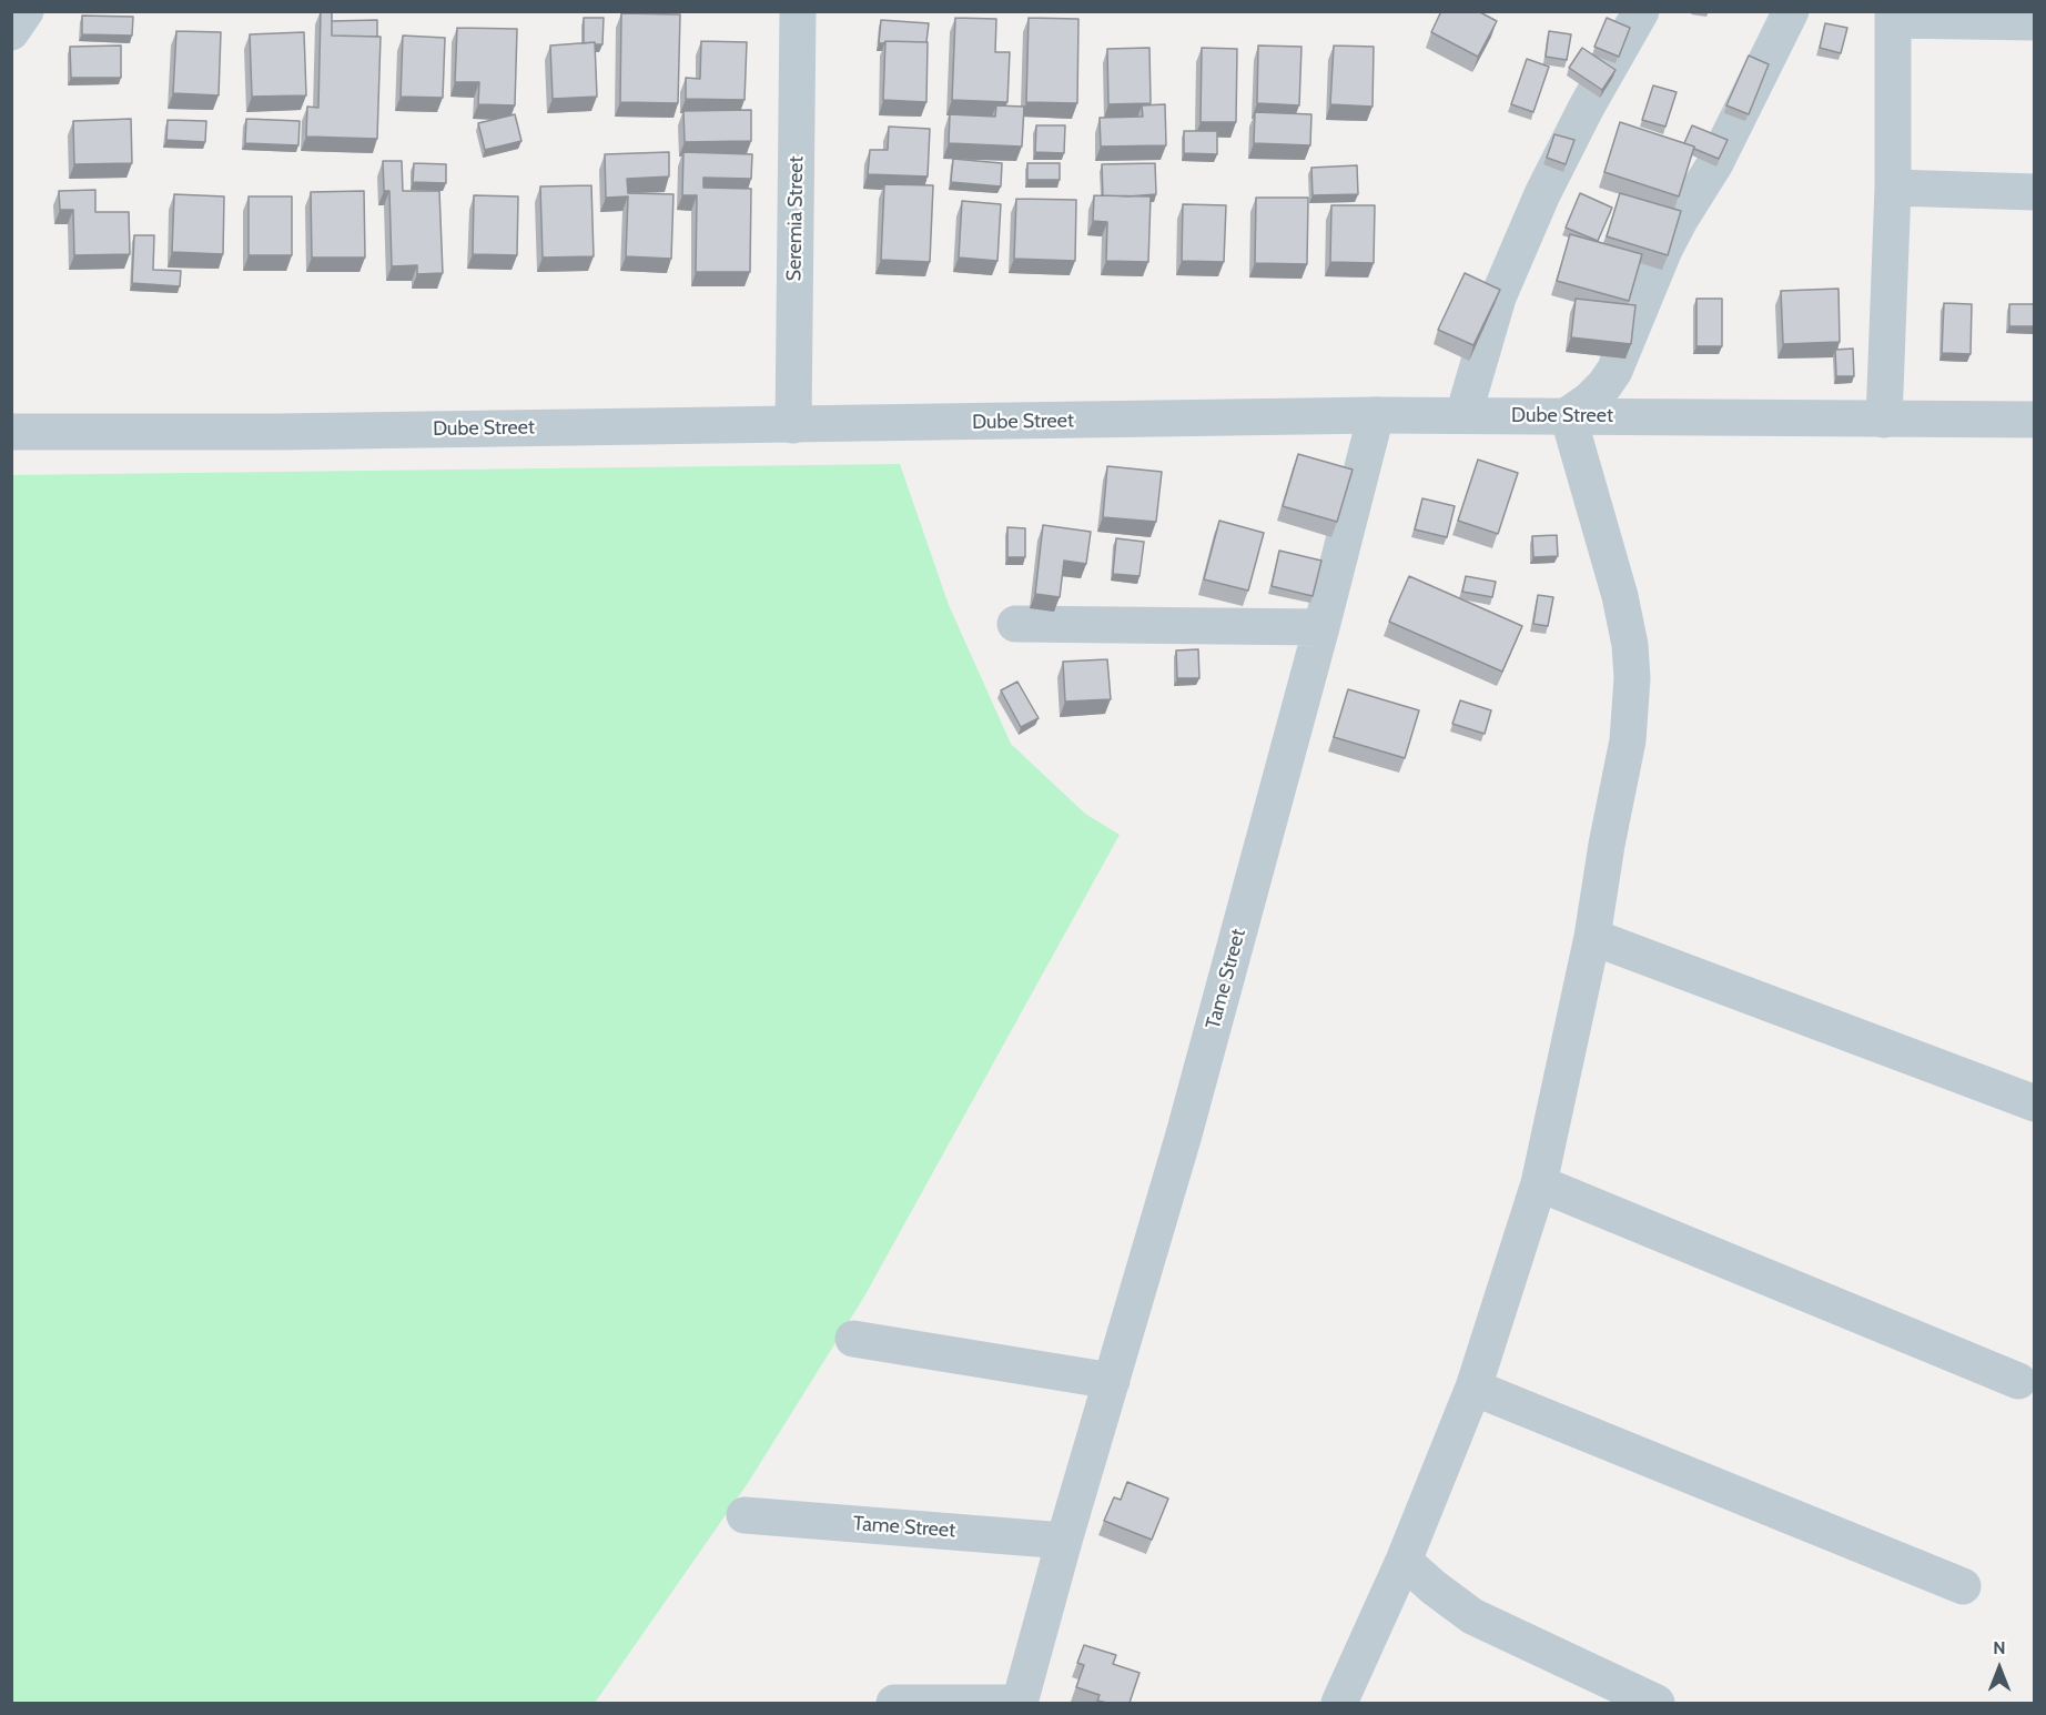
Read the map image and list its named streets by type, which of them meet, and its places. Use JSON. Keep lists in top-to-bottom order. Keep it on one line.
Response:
{"streets":{"street":["Seremia Street","Dube Street","Tame Street"]},"crossings":[["Seremia Street","Dube Street"],["Dube Street","Tame Street"]],"north":"top"}
